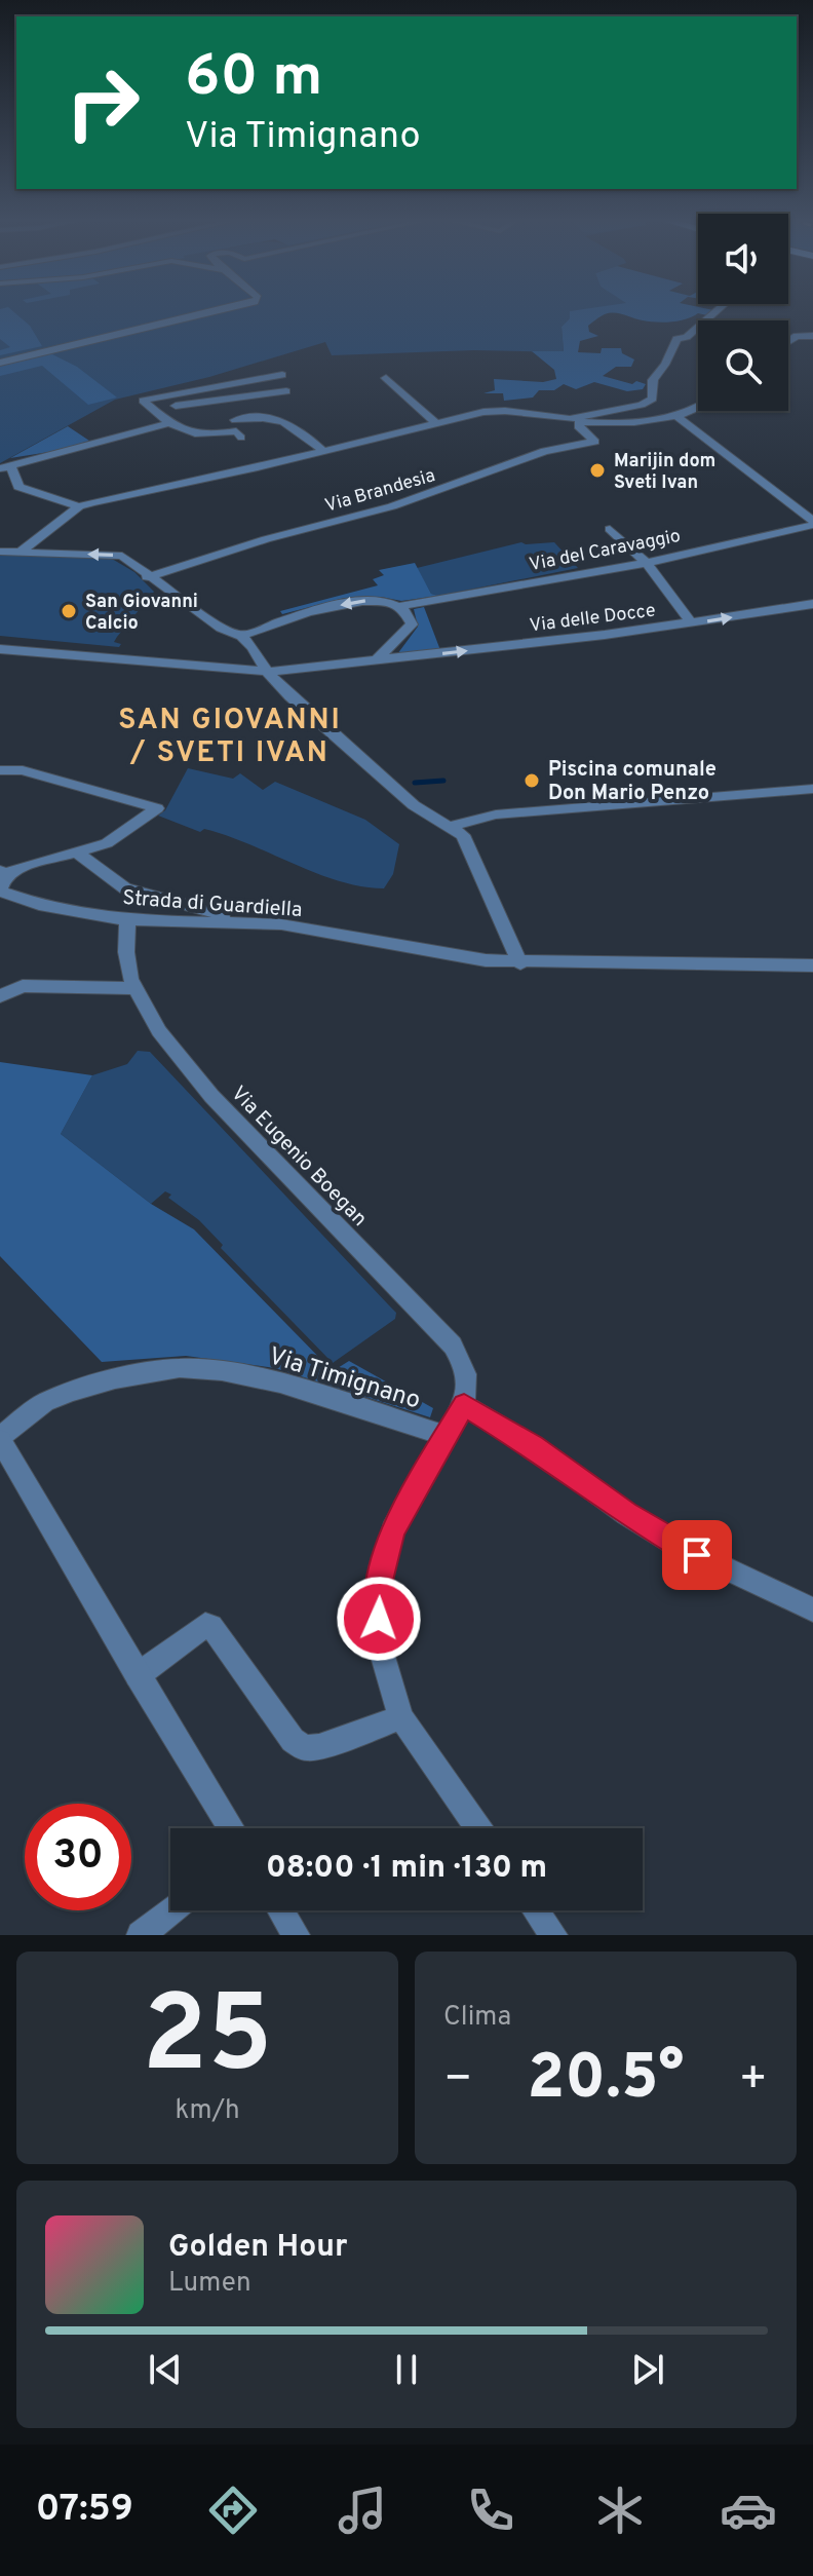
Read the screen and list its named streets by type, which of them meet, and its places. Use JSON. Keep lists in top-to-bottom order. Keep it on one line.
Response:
{"streets":{"street":["Via Brandesia","Via del Caravaggio","Via delle Docce","Strada di Guardiella","Via Eugenio Boegan","Via Timignano"]},"crossings":[["Strada di Guardiella","Via Eugenio Boegan"]],"one_way":["Via delle Docce"],"districts":["SAN GIOVANNI / SVETI IVAN"],"places":["Marijin dom Sveti Ivan","San Giovanni Calcio","Piscina comunale Don Mario Penzo"],"page":{"turn":["60 m","Via Timignano"],"limit":"30","trip":"08:00 · 1 min · 130 m","tile":[["25","km/h"],"Clima"],"heat":["−","20.5°","+"],"song":["Golden Hour","Lumen"],"tabs":"07:59"}}
